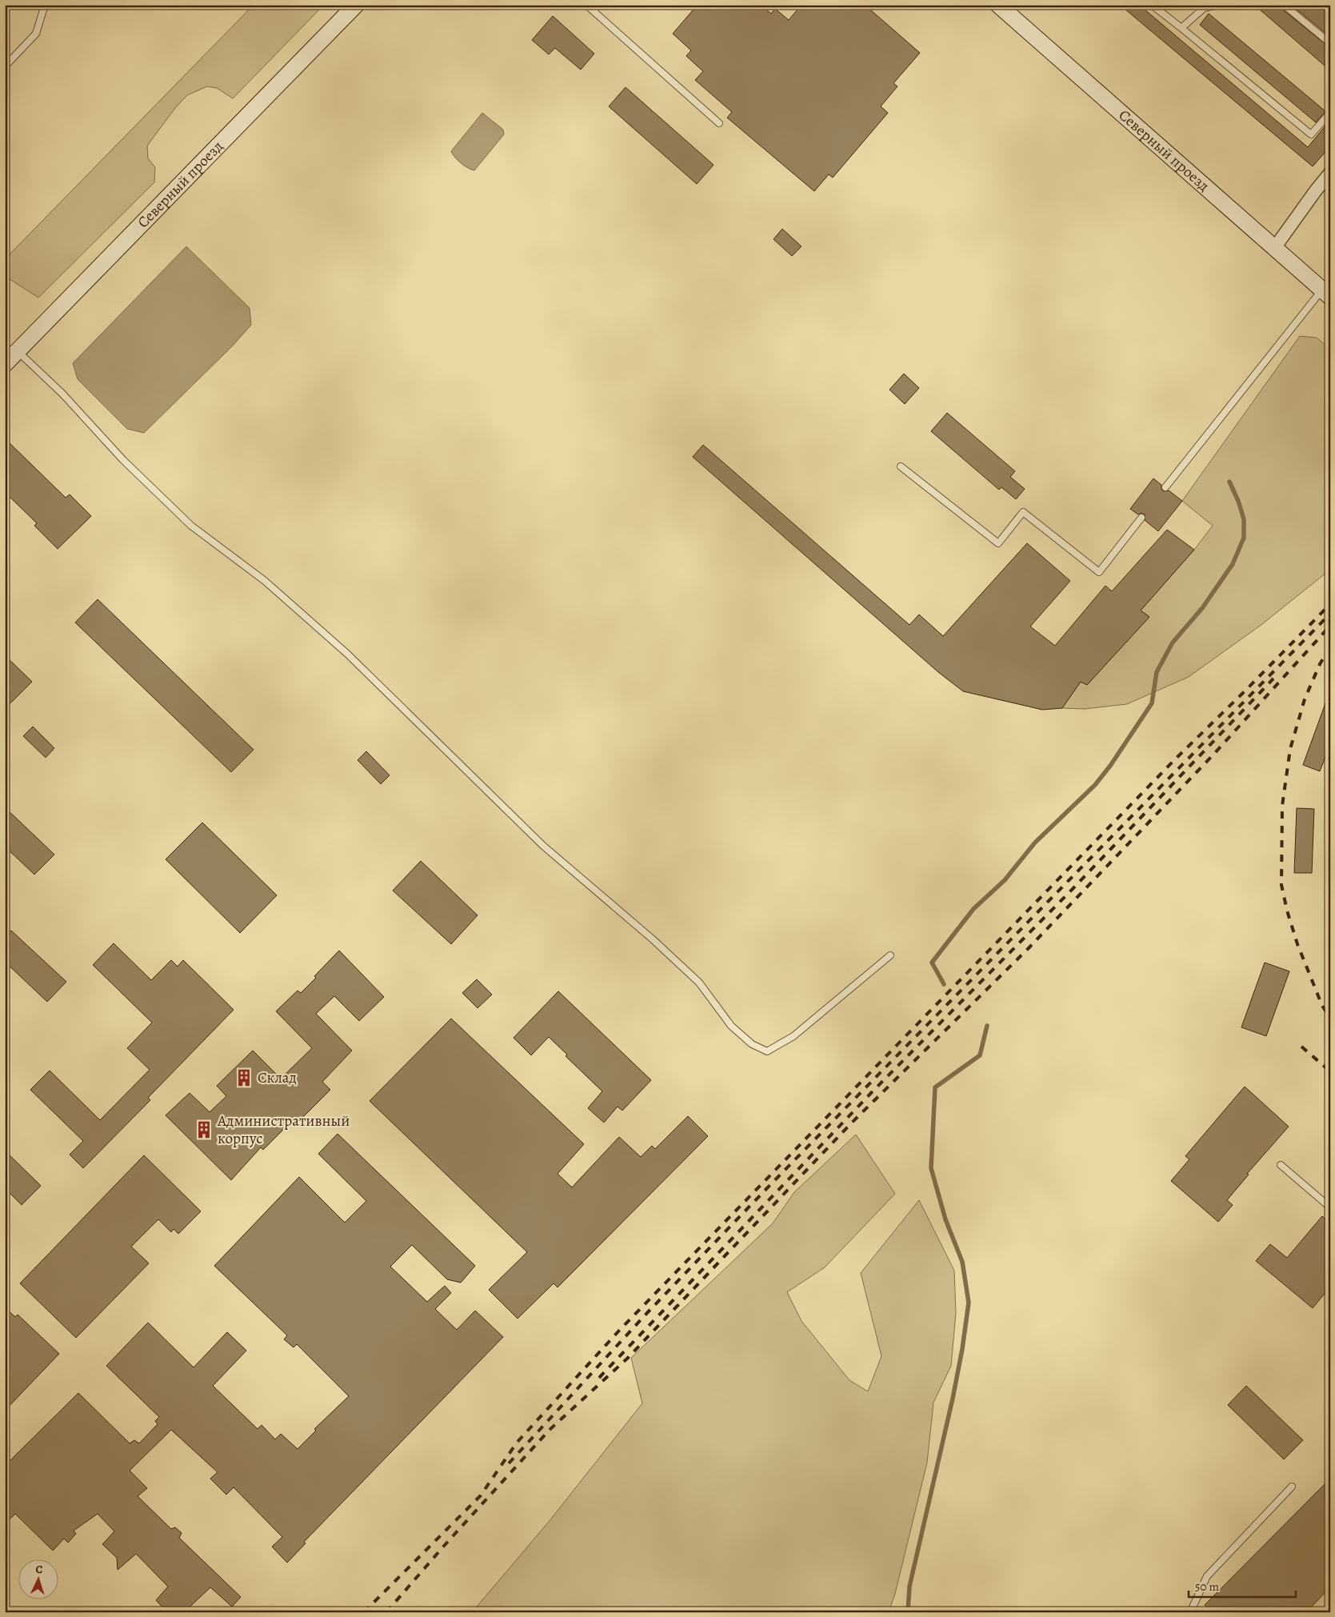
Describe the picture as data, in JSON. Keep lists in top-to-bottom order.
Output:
{
  "streets": {
    "street": ["Северный проезд"]
  },
  "places": {
    "building": ["Склад", "Административный корпус"]
  },
  "scale_bar": "50 m",
  "north": "top"
}
